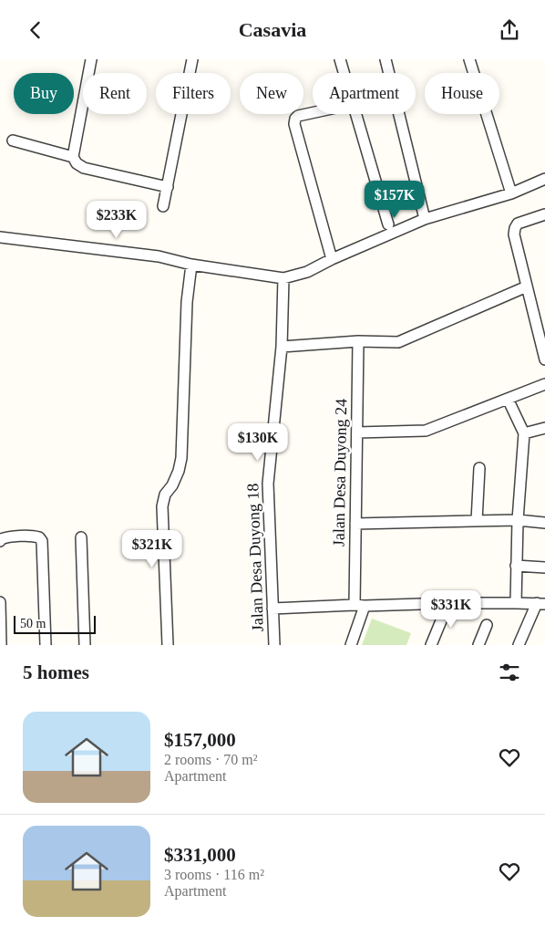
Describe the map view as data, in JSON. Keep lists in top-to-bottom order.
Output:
{
  "streets": {
    "street": ["Jalan Desa Duyong 24", "Jalan Desa Duyong 18"]
  },
  "scale_bar": "50 m",
  "page": {
    "header": "Casavia",
    "chip": [
      "Buy",
      "Rent",
      "Filters",
      "New",
      "Apartment",
      "House"
    ],
    "price": [
      "$157K",
      "$233K",
      "$130K",
      "$321K",
      "$331K"
    ],
    "scale": "50 m",
    "heading": "5 homes",
    "list": [
      {
        "name": "$157,000",
        "note": "2 rooms · 70 m² · Apartment"
      },
      {
        "name": "$331,000",
        "note": "3 rooms · 116 m² · Apartment"
      }
    ]
  }
}
